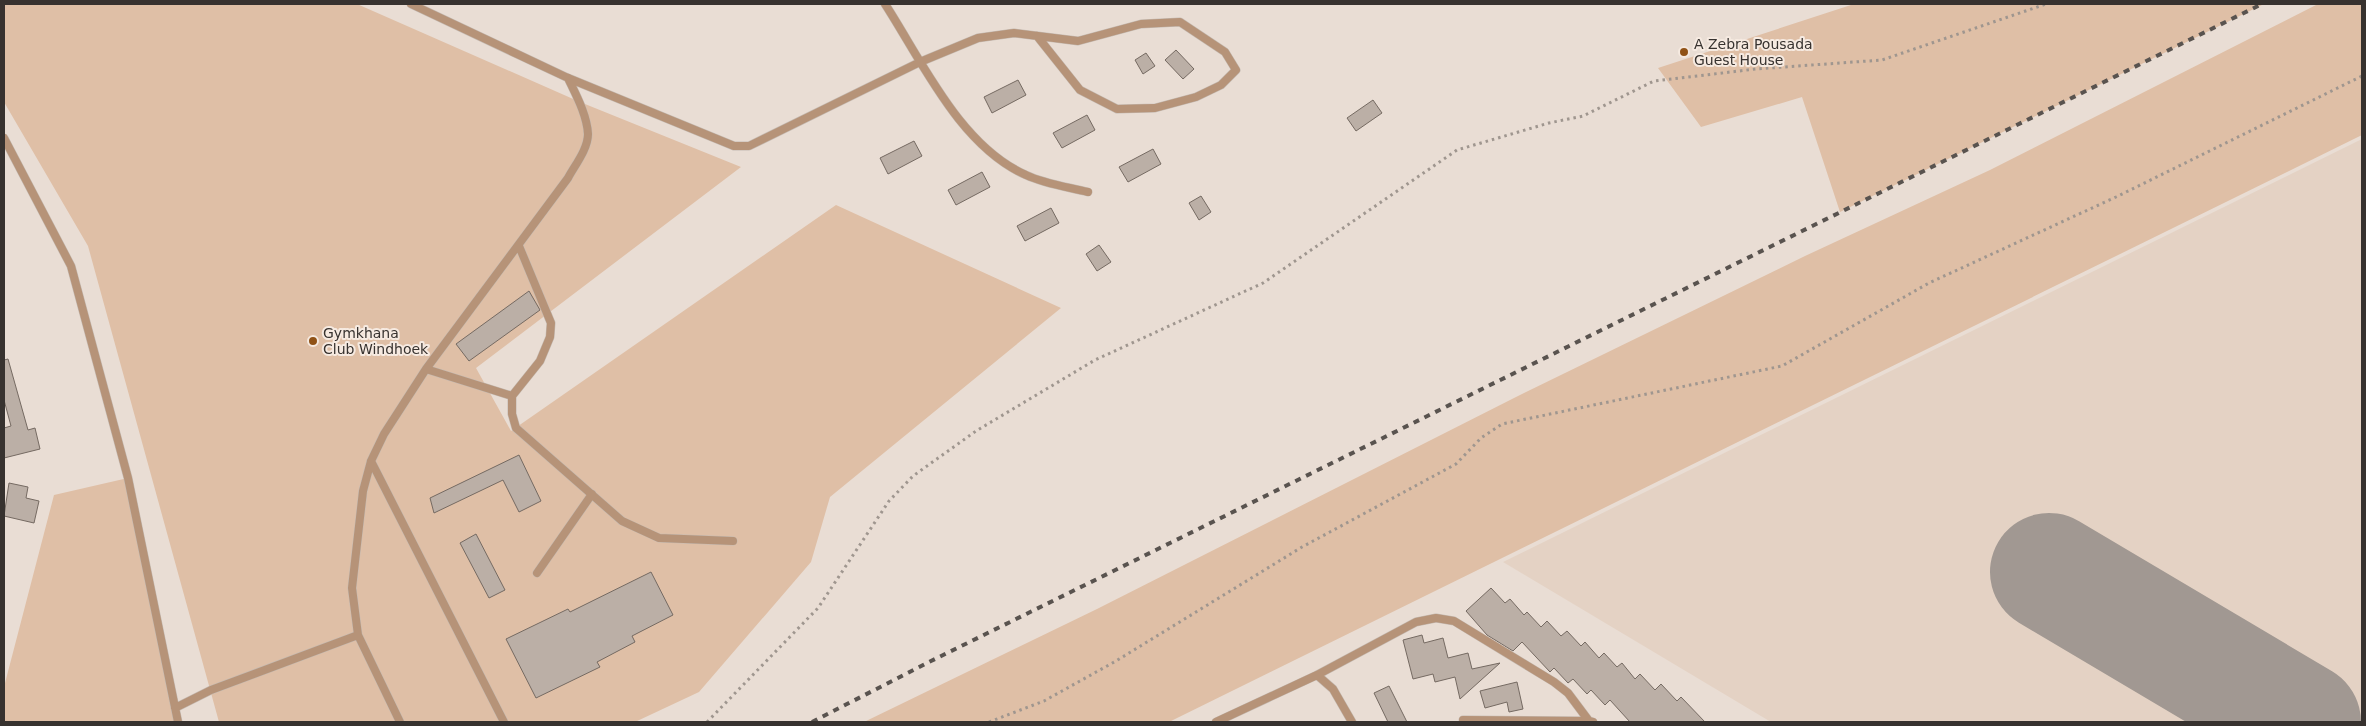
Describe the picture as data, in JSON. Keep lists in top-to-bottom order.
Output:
{
  "places": ["A Zebra Pousada Guest House", "Gymkhana Club Windhoek"]
}
